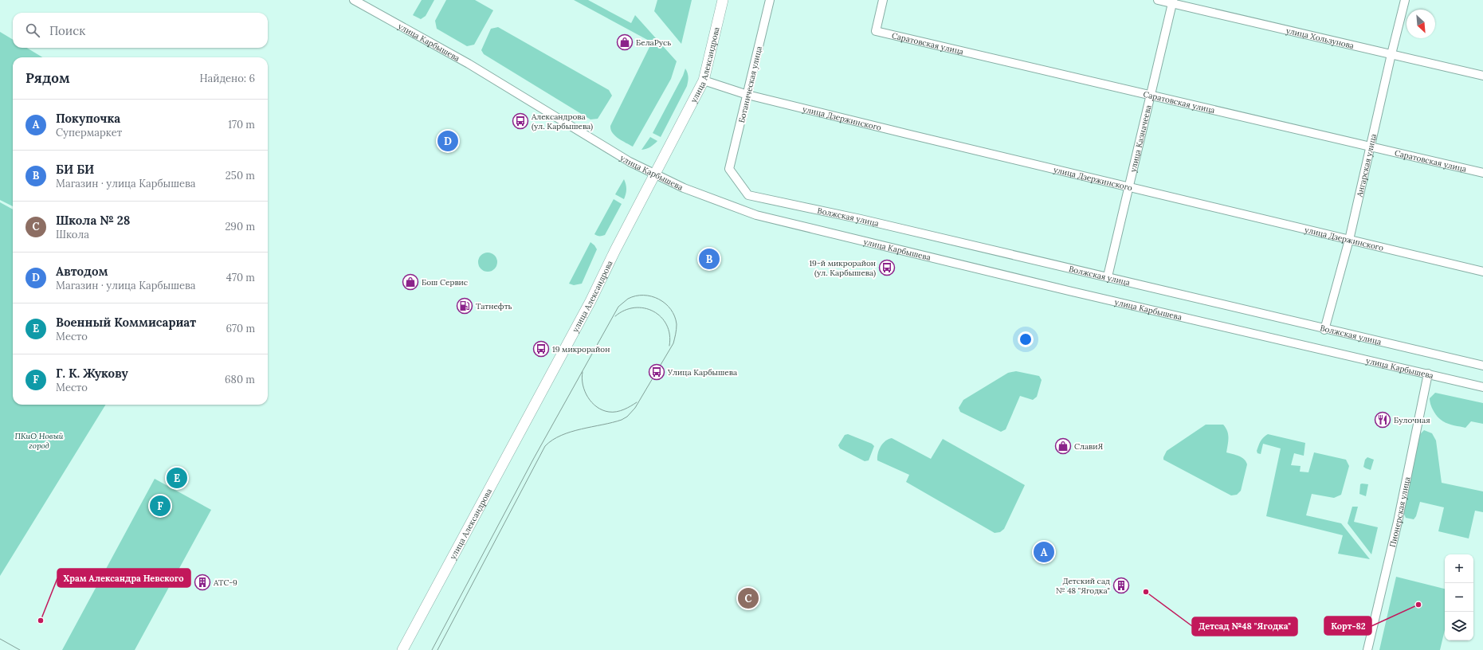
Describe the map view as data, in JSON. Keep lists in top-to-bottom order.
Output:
{
  "streets": {
    "main road": ["улица Александрова"],
    "street": [
      "улица Хользунова",
      "улица Карбышева",
      "Саратовская улица",
      "Ботаническая улица",
      "улица Дзержинского",
      "улица Казначеева",
      "Ангарская улица",
      "Волжская улица",
      "Пионерская улица"
    ]
  },
  "crossings": [
    ["улица Хользунова", "улица Казначеева"],
    ["улица Хользунова", "Ангарская улица"],
    ["улица Карбышева", "улица Александрова"],
    ["улица Карбышева", "Пионерская улица"],
    ["Саратовская улица", "улица Казначеева"],
    ["Саратовская улица", "Ангарская улица"],
    ["улица Александрова", "улица Дзержинского"],
    ["Ботаническая улица", "улица Дзержинского"],
    ["Ботаническая улица", "Волжская улица"],
    ["улица Дзержинского", "улица Казначеева"],
    ["улица Дзержинского", "Ангарская улица"],
    ["улица Казначеева", "Волжская улица"],
    ["Ангарская улица", "Волжская улица"]
  ],
  "parks": ["ПКиО Новый город"],
  "places": {
    "shop": ["БелаРусь", "Бош Сервис", "СлавиЯ"],
    "bus stop": [
      "Александрова (ул. Карбышева)",
      "19-й микрорайон (ул. Карбышева)",
      "19 микрорайон",
      "Улица Карбышева"
    ],
    "fuel station": ["Татнефть"],
    "restaurant": ["Булочная"],
    "building": ["АТС-9", "Детский сад № 48 \"Ягодка\""],
    "other": ["Детсад №48 \"Ягодка\"", "Корт-82", "Храм Александра Невского"]
  },
  "north": "bottom right",
  "page": {
    "search": "Поиск",
    "heading": ["Рядом", "Найдено: 6"],
    "list": [
      {
        "mark": "A",
        "name": "Покупочка",
        "note": "Супермаркет",
        "value": "170 m"
      },
      {
        "mark": "B",
        "name": "БИ БИ",
        "note": "Магазин · улица Карбышева",
        "value": "250 m"
      },
      {
        "mark": "C",
        "name": "Школа № 28",
        "note": "Школа",
        "value": "290 m"
      },
      {
        "mark": "D",
        "name": "Автодом",
        "note": "Магазин · улица Карбышева",
        "value": "470 m"
      },
      {
        "mark": "E",
        "name": "Военный Коммисариат",
        "note": "Место",
        "value": "670 m"
      },
      {
        "mark": "F",
        "name": "Г. К. Жукову",
        "note": "Место",
        "value": "680 m"
      }
    ],
    "pins": [
      "D",
      "B",
      "E",
      "F",
      "A",
      "C"
    ],
    "map_buttons": ["+", "−"]
  }
}
